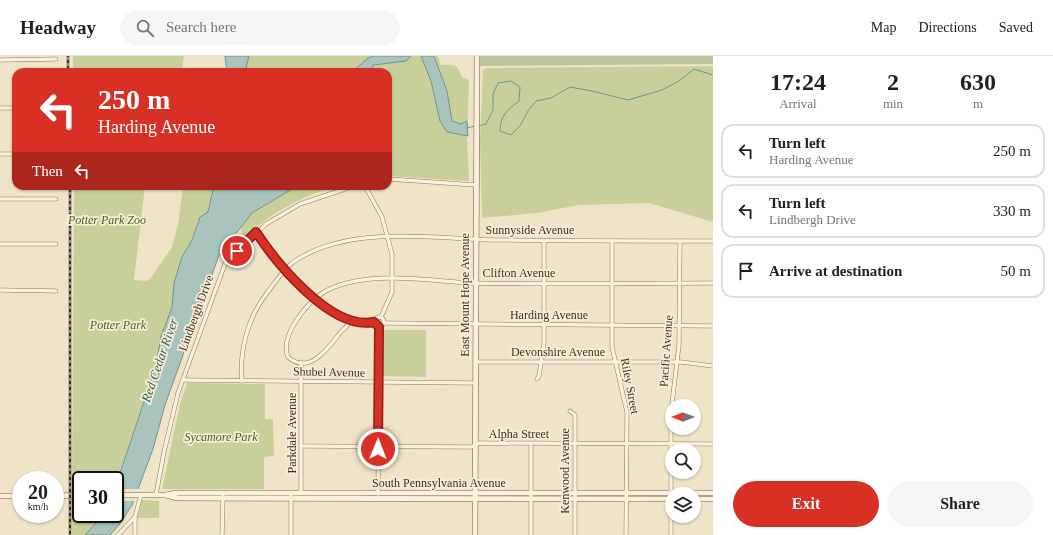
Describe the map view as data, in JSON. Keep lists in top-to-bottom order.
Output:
{
  "streets": {
    "main road": ["East Mount Hope Avenue", "South Pennsylvania Avenue"],
    "street": [
      "Sunnyside Avenue",
      "Clifton Avenue",
      "Lindbergh Drive",
      "Harding Avenue",
      "Pacific Avenue",
      "Devonshire Avenue",
      "Shubel Avenue",
      "Riley Street",
      "Parkdale Avenue",
      "Alpha Street",
      "Kenwood Avenue"
    ]
  },
  "crossings": [
    ["Sunnyside Avenue", "East Mount Hope Avenue"],
    ["Sunnyside Avenue", "Pacific Avenue"],
    ["Sunnyside Avenue", "Shubel Avenue"],
    ["Sunnyside Avenue", "Riley Street"],
    ["Clifton Avenue", "East Mount Hope Avenue"],
    ["Clifton Avenue", "Pacific Avenue"],
    ["Clifton Avenue", "Riley Street"],
    ["Clifton Avenue", "Parkdale Avenue"],
    ["East Mount Hope Avenue", "Harding Avenue"],
    ["East Mount Hope Avenue", "Devonshire Avenue"],
    ["East Mount Hope Avenue", "Shubel Avenue"],
    ["East Mount Hope Avenue", "Alpha Street"],
    ["East Mount Hope Avenue", "South Pennsylvania Avenue"],
    ["Lindbergh Drive", "Shubel Avenue"],
    ["Lindbergh Drive", "South Pennsylvania Avenue"],
    ["Harding Avenue", "Pacific Avenue"],
    ["Harding Avenue", "Riley Street"],
    ["Pacific Avenue", "Devonshire Avenue"],
    ["Devonshire Avenue", "Riley Street"],
    ["Shubel Avenue", "Parkdale Avenue"],
    ["Riley Street", "Alpha Street"],
    ["Riley Street", "South Pennsylvania Avenue"],
    ["Parkdale Avenue", "Alpha Street"],
    ["Parkdale Avenue", "South Pennsylvania Avenue"],
    ["Alpha Street", "Kenwood Avenue"],
    ["Kenwood Avenue", "South Pennsylvania Avenue"]
  ],
  "water": ["Red Cedar River"],
  "parks": ["Potter Park Zoo", "Potter Park", "Sycamore Park"],
  "north": "left",
  "page": {
    "header": "Headway",
    "search": "Search here",
    "nav": ["Map", "Directions", "Saved"],
    "eta": [
      "17:24",
      "Arrival",
      "2",
      "min",
      "630",
      "m"
    ],
    "turn": ["250 m", "Harding Avenue"],
    "list": [
      {
        "name": "Turn left",
        "note": "Harding Avenue",
        "value": "250 m"
      },
      {
        "name": "Turn left",
        "note": "Lindbergh Drive",
        "value": "330 m"
      },
      {
        "name": "Arrive at destination",
        "value": "50 m"
      }
    ],
    "then": "Then",
    "speed": "20 km/h",
    "limit": "30",
    "buttons": ["Exit", "Share"]
  }
}
